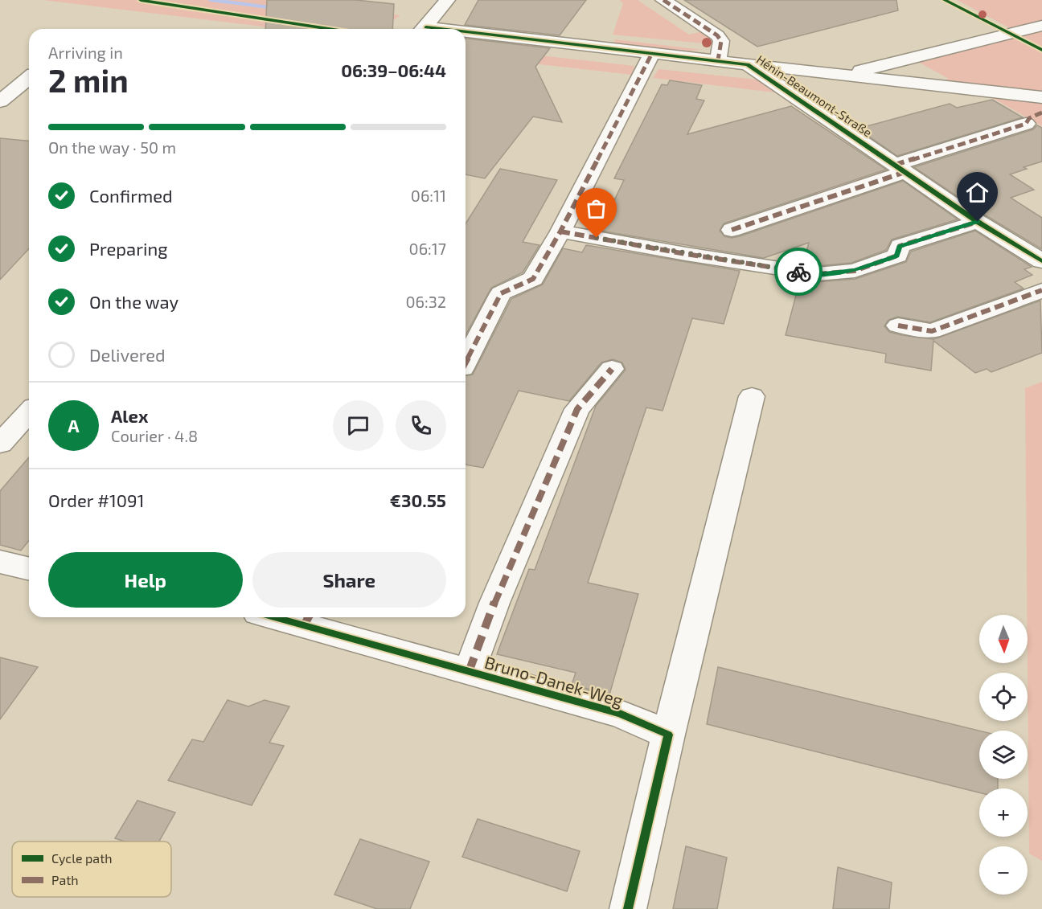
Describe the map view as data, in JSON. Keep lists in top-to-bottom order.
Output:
{
  "streets": {
    "street": ["Hénin-Beaumont-Straße", "Bruno-Danek-Weg"]
  },
  "legend": ["Cycle path", "Path"],
  "north": "bottom",
  "page": {
    "heading": ["2 min", "Arriving in", "06:39–06:44"],
    "panel": [
      "Alex",
      "Courier · 4.8",
      "Order #1091",
      "€30.55"
    ],
    "bar": "On the way · 50 m",
    "list": [
      ["Confirmed", "06:11"],
      ["Preparing", "06:17"],
      ["On the way", "06:32"],
      "Delivered"
    ],
    "round": "A",
    "buttons": ["Help", "Share"],
    "map_buttons": ["+", "−"]
  }
}
